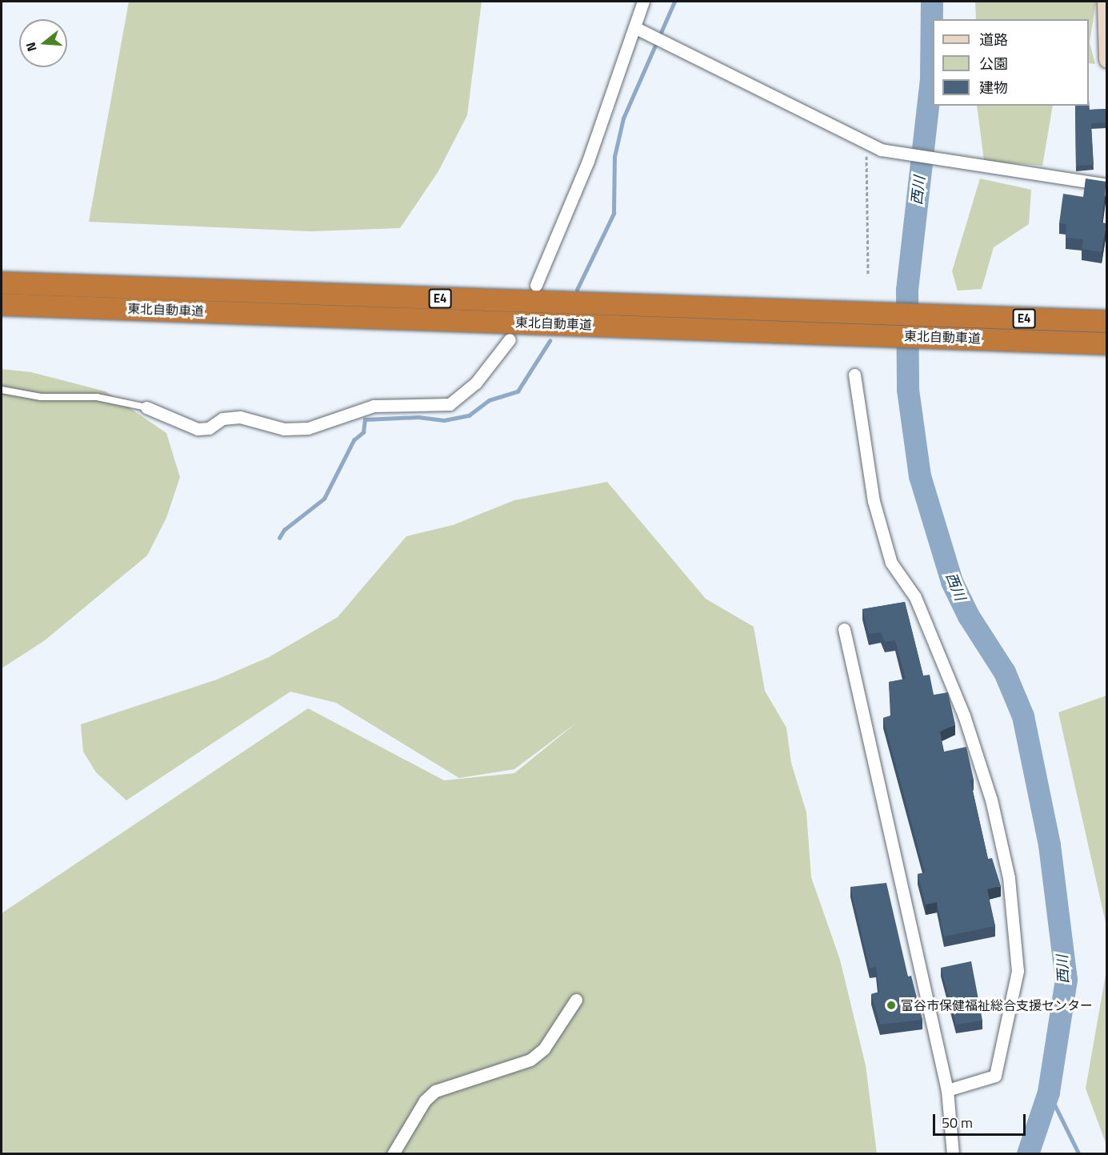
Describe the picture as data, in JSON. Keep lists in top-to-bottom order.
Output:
{
  "streets": {
    "highway": ["E4", "東北自動車道"]
  },
  "water": ["西川"],
  "places": ["富谷市保健福祉総合支援センター"],
  "legend": ["道路", "公園", "建物"],
  "scale_bar": "50 m",
  "north": "left"
}
